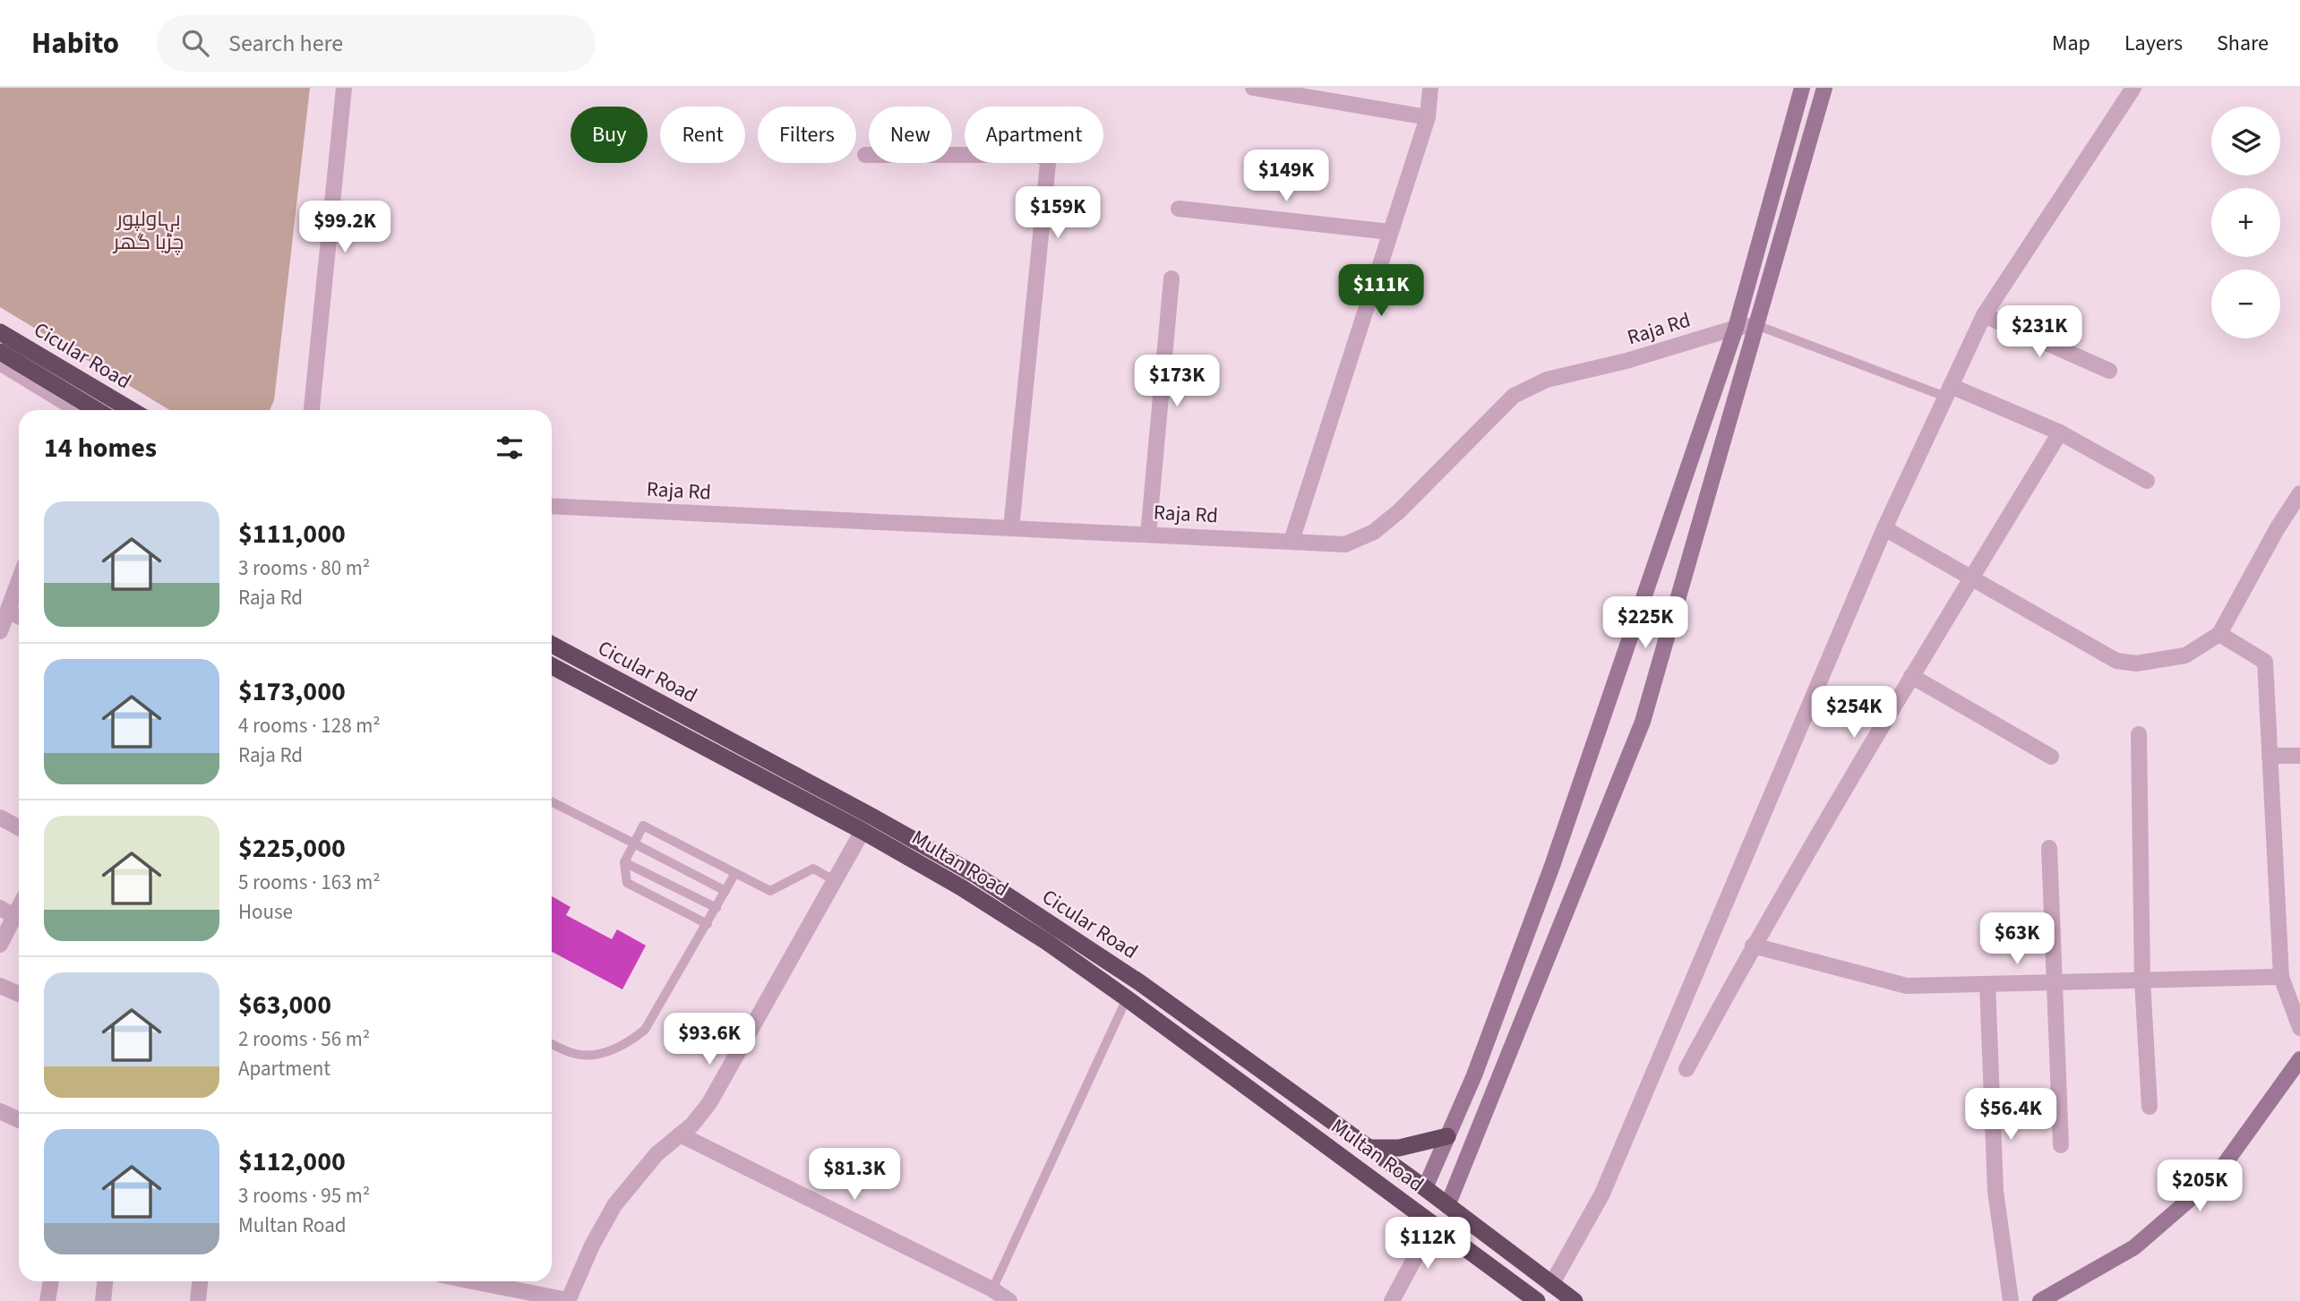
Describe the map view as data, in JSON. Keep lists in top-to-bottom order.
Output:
{
  "streets": {
    "highway": ["Cicular Road", "Multan Road"],
    "street": ["Raja Rd"]
  },
  "parks": ["بہاولپور چڑیا گھر"],
  "page": {
    "header": "Habito",
    "search": "Search here",
    "nav": ["Map", "Layers", "Share"],
    "map_buttons": ["+", "−"],
    "chip": [
      "Buy",
      "Rent",
      "Filters",
      "New",
      "Apartment"
    ],
    "price": [
      "$149K",
      "$159K",
      "$99.2K",
      "$111K",
      "$231K",
      "$173K",
      "$225K",
      "$254K",
      "$63K",
      "$93.6K",
      "$56.4K",
      "$81.3K",
      "$205K",
      "$112K"
    ],
    "heading": "14 homes",
    "list": [
      {
        "name": "$111,000",
        "note": "3 rooms · 80 m² · Raja Rd"
      },
      {
        "name": "$173,000",
        "note": "4 rooms · 128 m² · Raja Rd"
      },
      {
        "name": "$225,000",
        "note": "5 rooms · 163 m² · House"
      },
      {
        "name": "$63,000",
        "note": "2 rooms · 56 m² · Apartment"
      },
      {
        "name": "$112,000",
        "note": "3 rooms · 95 m² · Multan Road"
      }
    ]
  }
}
